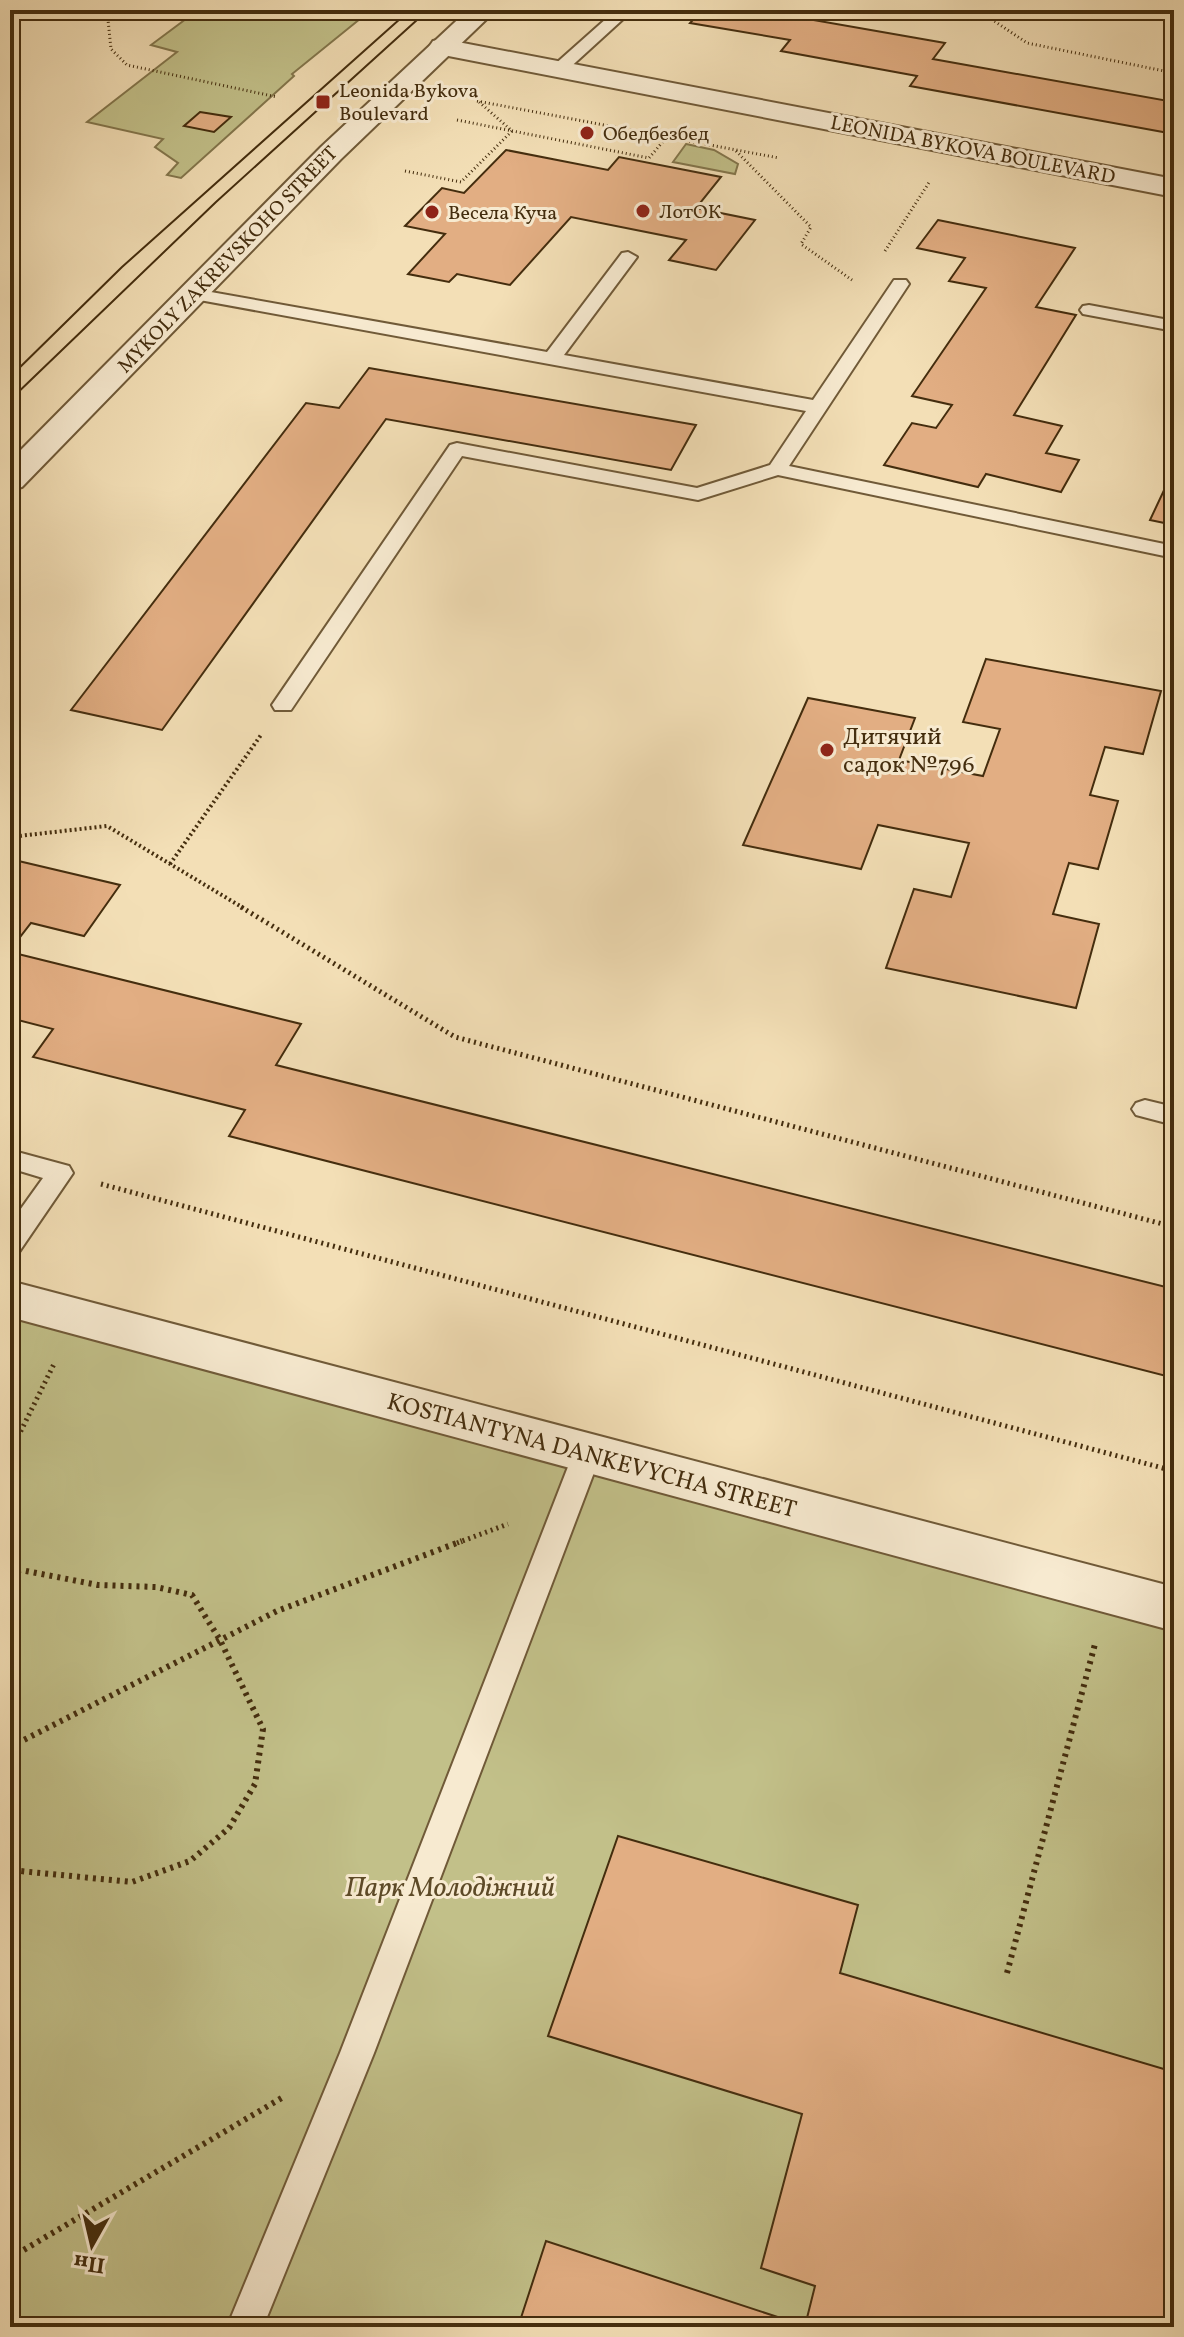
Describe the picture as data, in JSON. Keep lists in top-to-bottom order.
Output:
{
  "streets": {
    "street": ["LEONIDA BYKOVA BOULEVARD", "MYKOLY ZAKREVSKOHO STREET", "KOSTIANTYNA DANKEVYCHA STREET"]
  },
  "crossings": [
    ["LEONIDA BYKOVA BOULEVARD", "MYKOLY ZAKREVSKOHO STREET"]
  ],
  "parks": ["Парк Молодіжний"],
  "places": {
    "transit": ["Leonida Bykova Boulevard"],
    "other": [
      "Обедбезбед",
      "ЛотОК",
      "Весела Куча",
      "Дитячий садок №796"
    ]
  },
  "north": "bottom"
}
